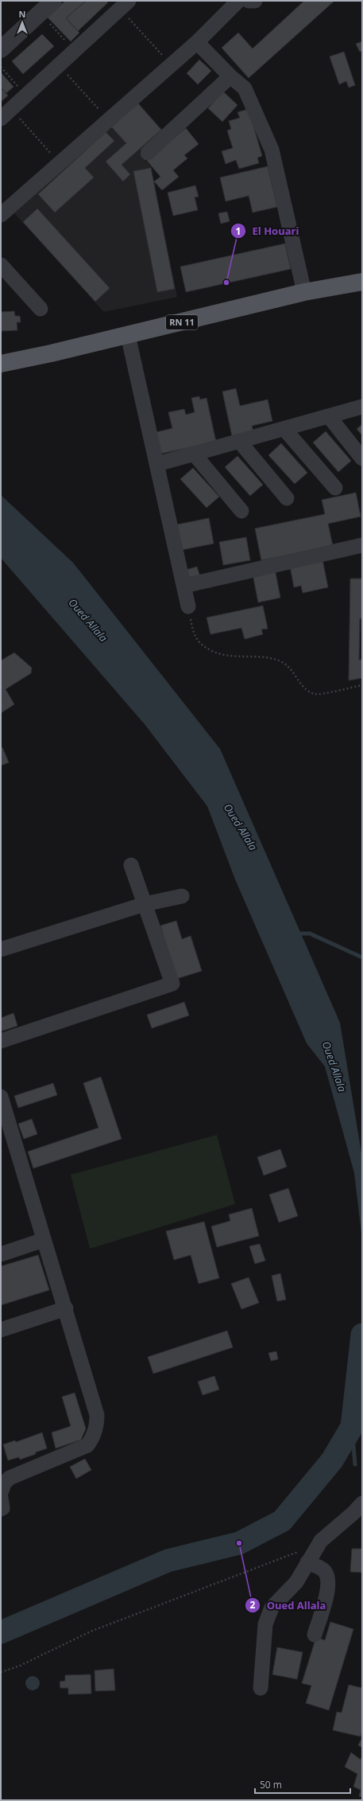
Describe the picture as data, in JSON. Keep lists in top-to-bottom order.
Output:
{
  "streets": {
    "main road": ["RN 11"]
  },
  "water": ["Oued Allala"],
  "places": ["El Houari", "Oued Allala"],
  "scale_bar": "50 m",
  "north": "top"
}
